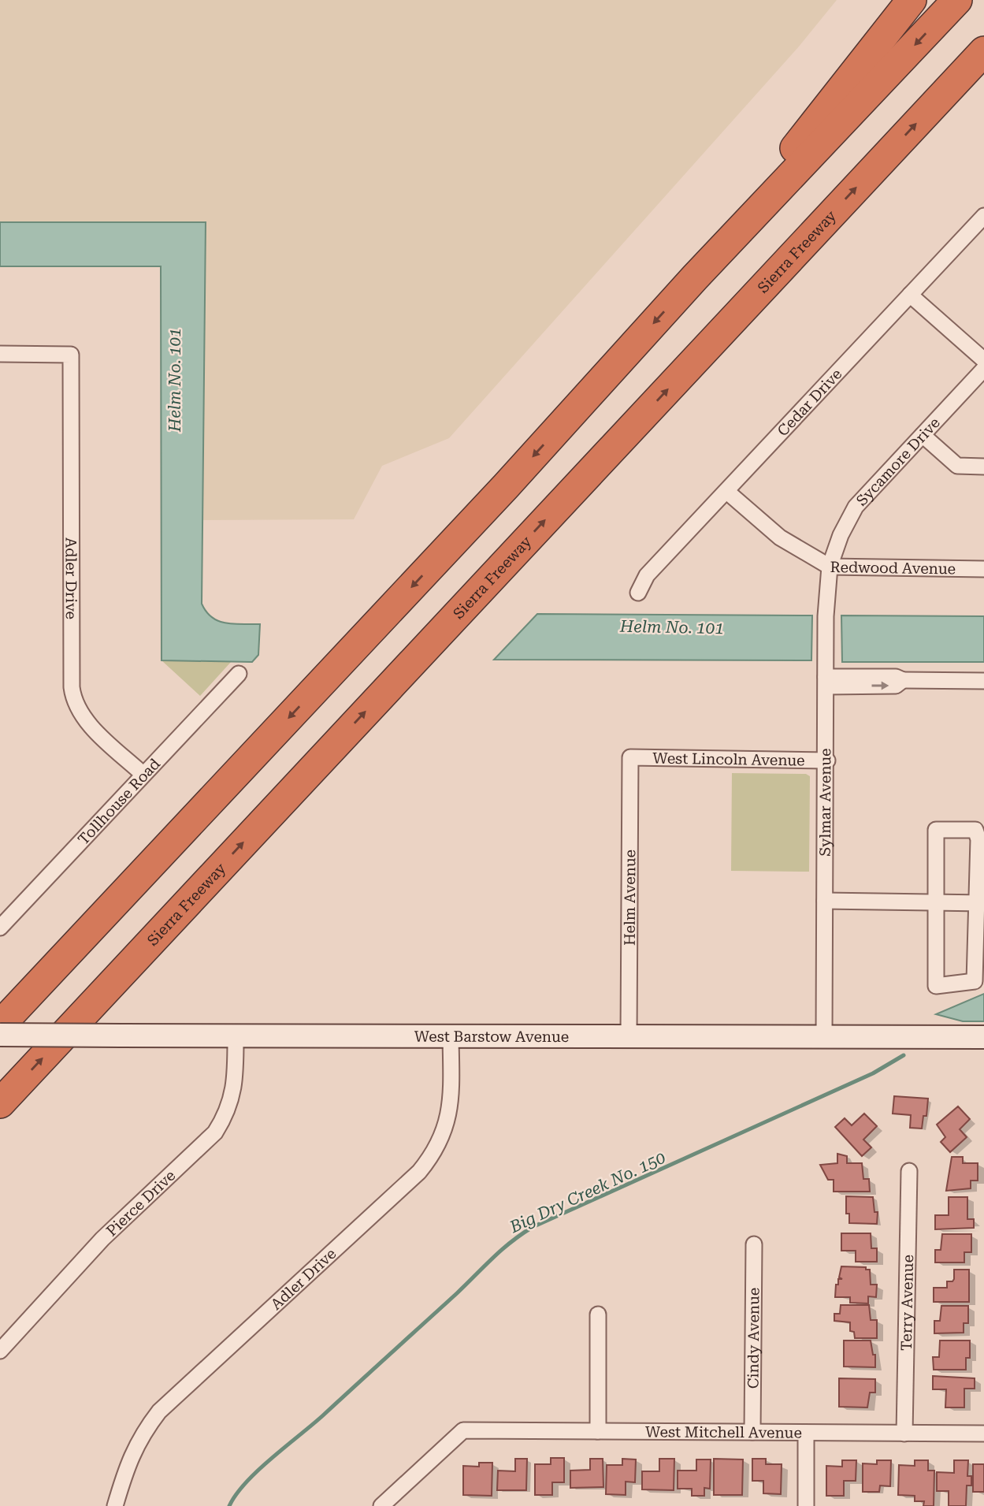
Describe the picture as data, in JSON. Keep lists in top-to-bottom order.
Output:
{
  "streets": {
    "highway": ["Sierra Freeway"],
    "main road": ["West Barstow Avenue"],
    "street": [
      "Cedar Drive",
      "Sycamore Drive",
      "Redwood Avenue",
      "Adler Drive",
      "West Lincoln Avenue",
      "Tollhouse Road",
      "Sylmar Avenue",
      "Helm Avenue",
      "Pierce Drive",
      "Terry Avenue",
      "Cindy Avenue",
      "West Mitchell Avenue"
    ]
  },
  "crossings": [
    ["Cedar Drive", "Redwood Avenue"],
    ["Sycamore Drive", "Redwood Avenue"],
    ["Sycamore Drive", "Sylmar Avenue"],
    ["Redwood Avenue", "Sylmar Avenue"],
    ["Adler Drive", "Tollhouse Road"],
    ["Adler Drive", "West Barstow Avenue"],
    ["West Lincoln Avenue", "Sylmar Avenue"],
    ["West Lincoln Avenue", "Helm Avenue"],
    ["Sylmar Avenue", "West Barstow Avenue"],
    ["Helm Avenue", "West Barstow Avenue"],
    ["West Barstow Avenue", "Pierce Drive"],
    ["Terry Avenue", "West Mitchell Avenue"],
    ["Cindy Avenue", "West Mitchell Avenue"]
  ],
  "water": ["Helm No. 101", "Big Dry Creek No. 150"]
}
